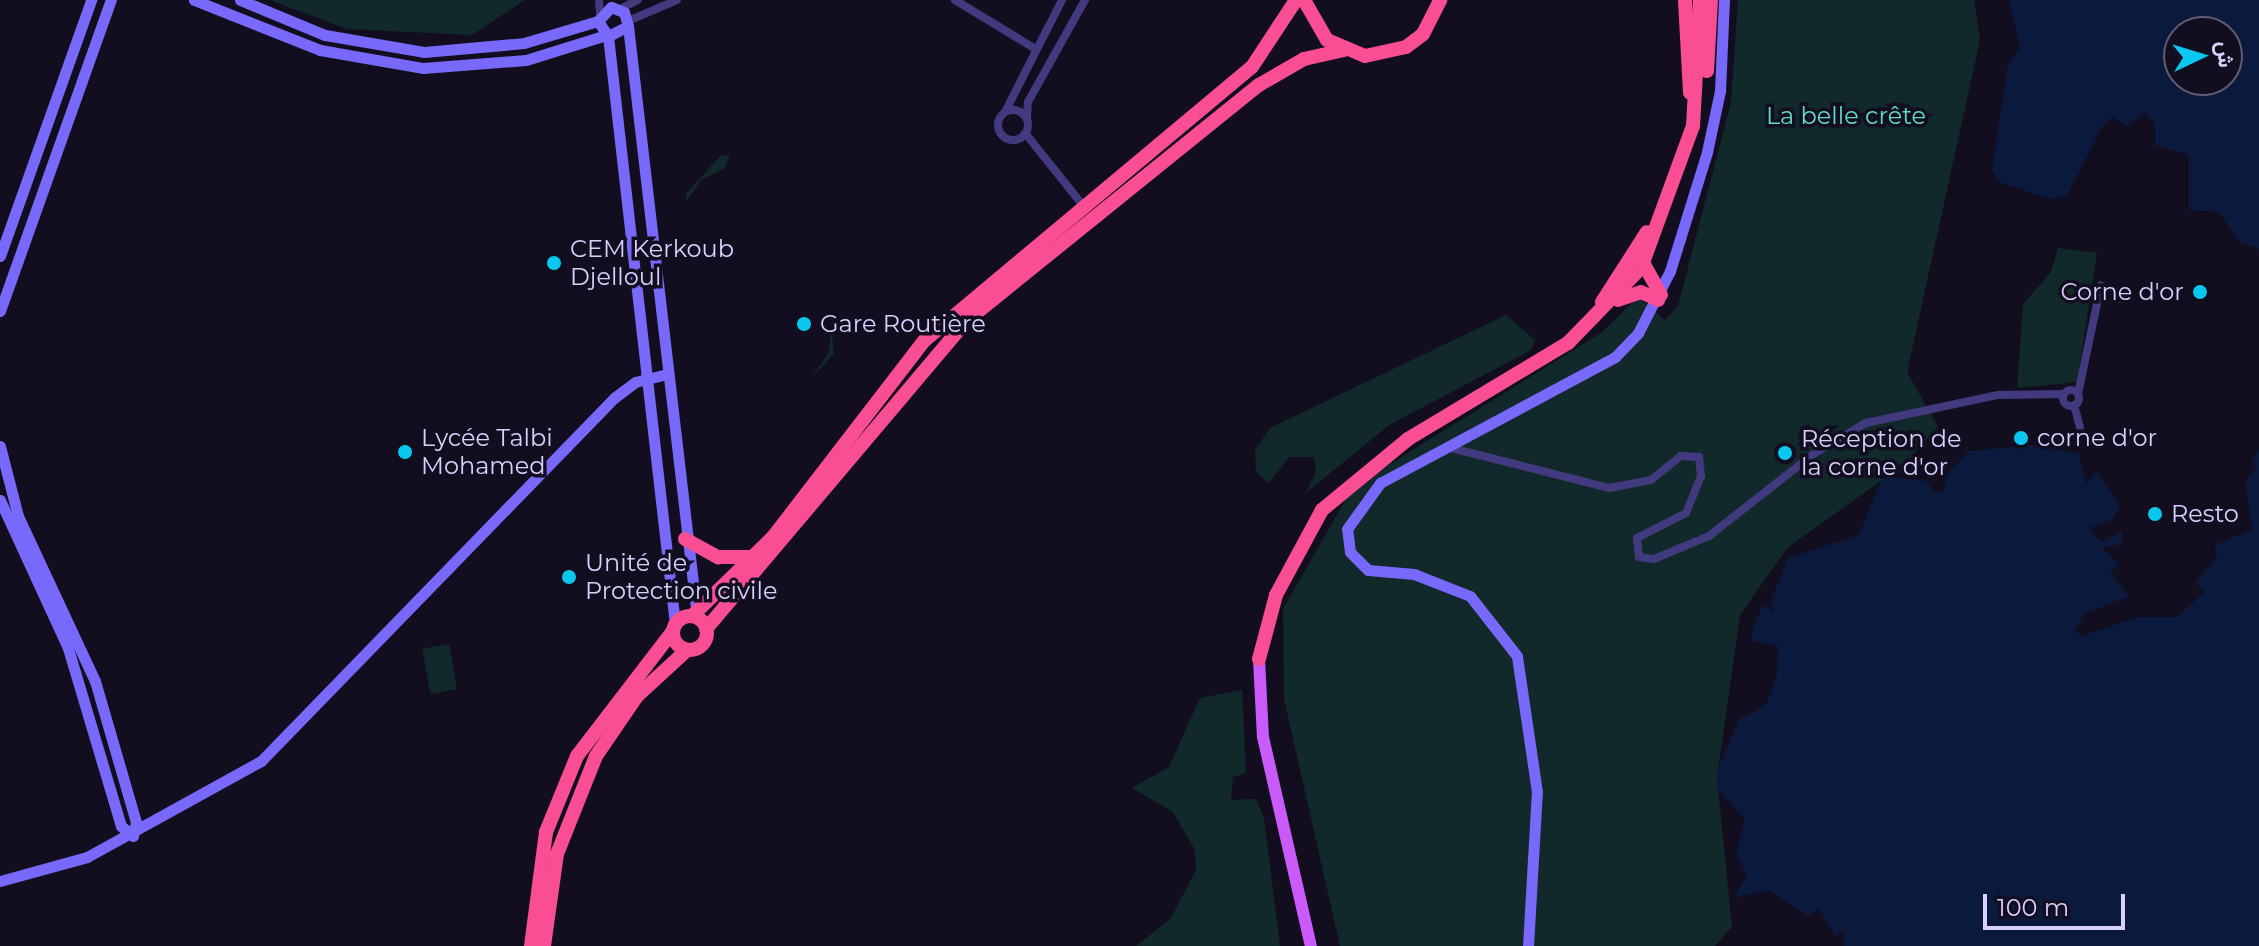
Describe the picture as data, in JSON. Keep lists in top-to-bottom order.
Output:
{
  "parks": ["La belle crête"],
  "places": [
    "CEM Kerkoub Djelloul",
    "Corne d'or",
    "Gare Routière",
    "corne d'or",
    "Lycée Talbi Mohamed",
    "Réception de la corne d'or",
    "Resto",
    "Unité de Protection civile"
  ],
  "scale_bar": "100 m",
  "north": "right"
}
